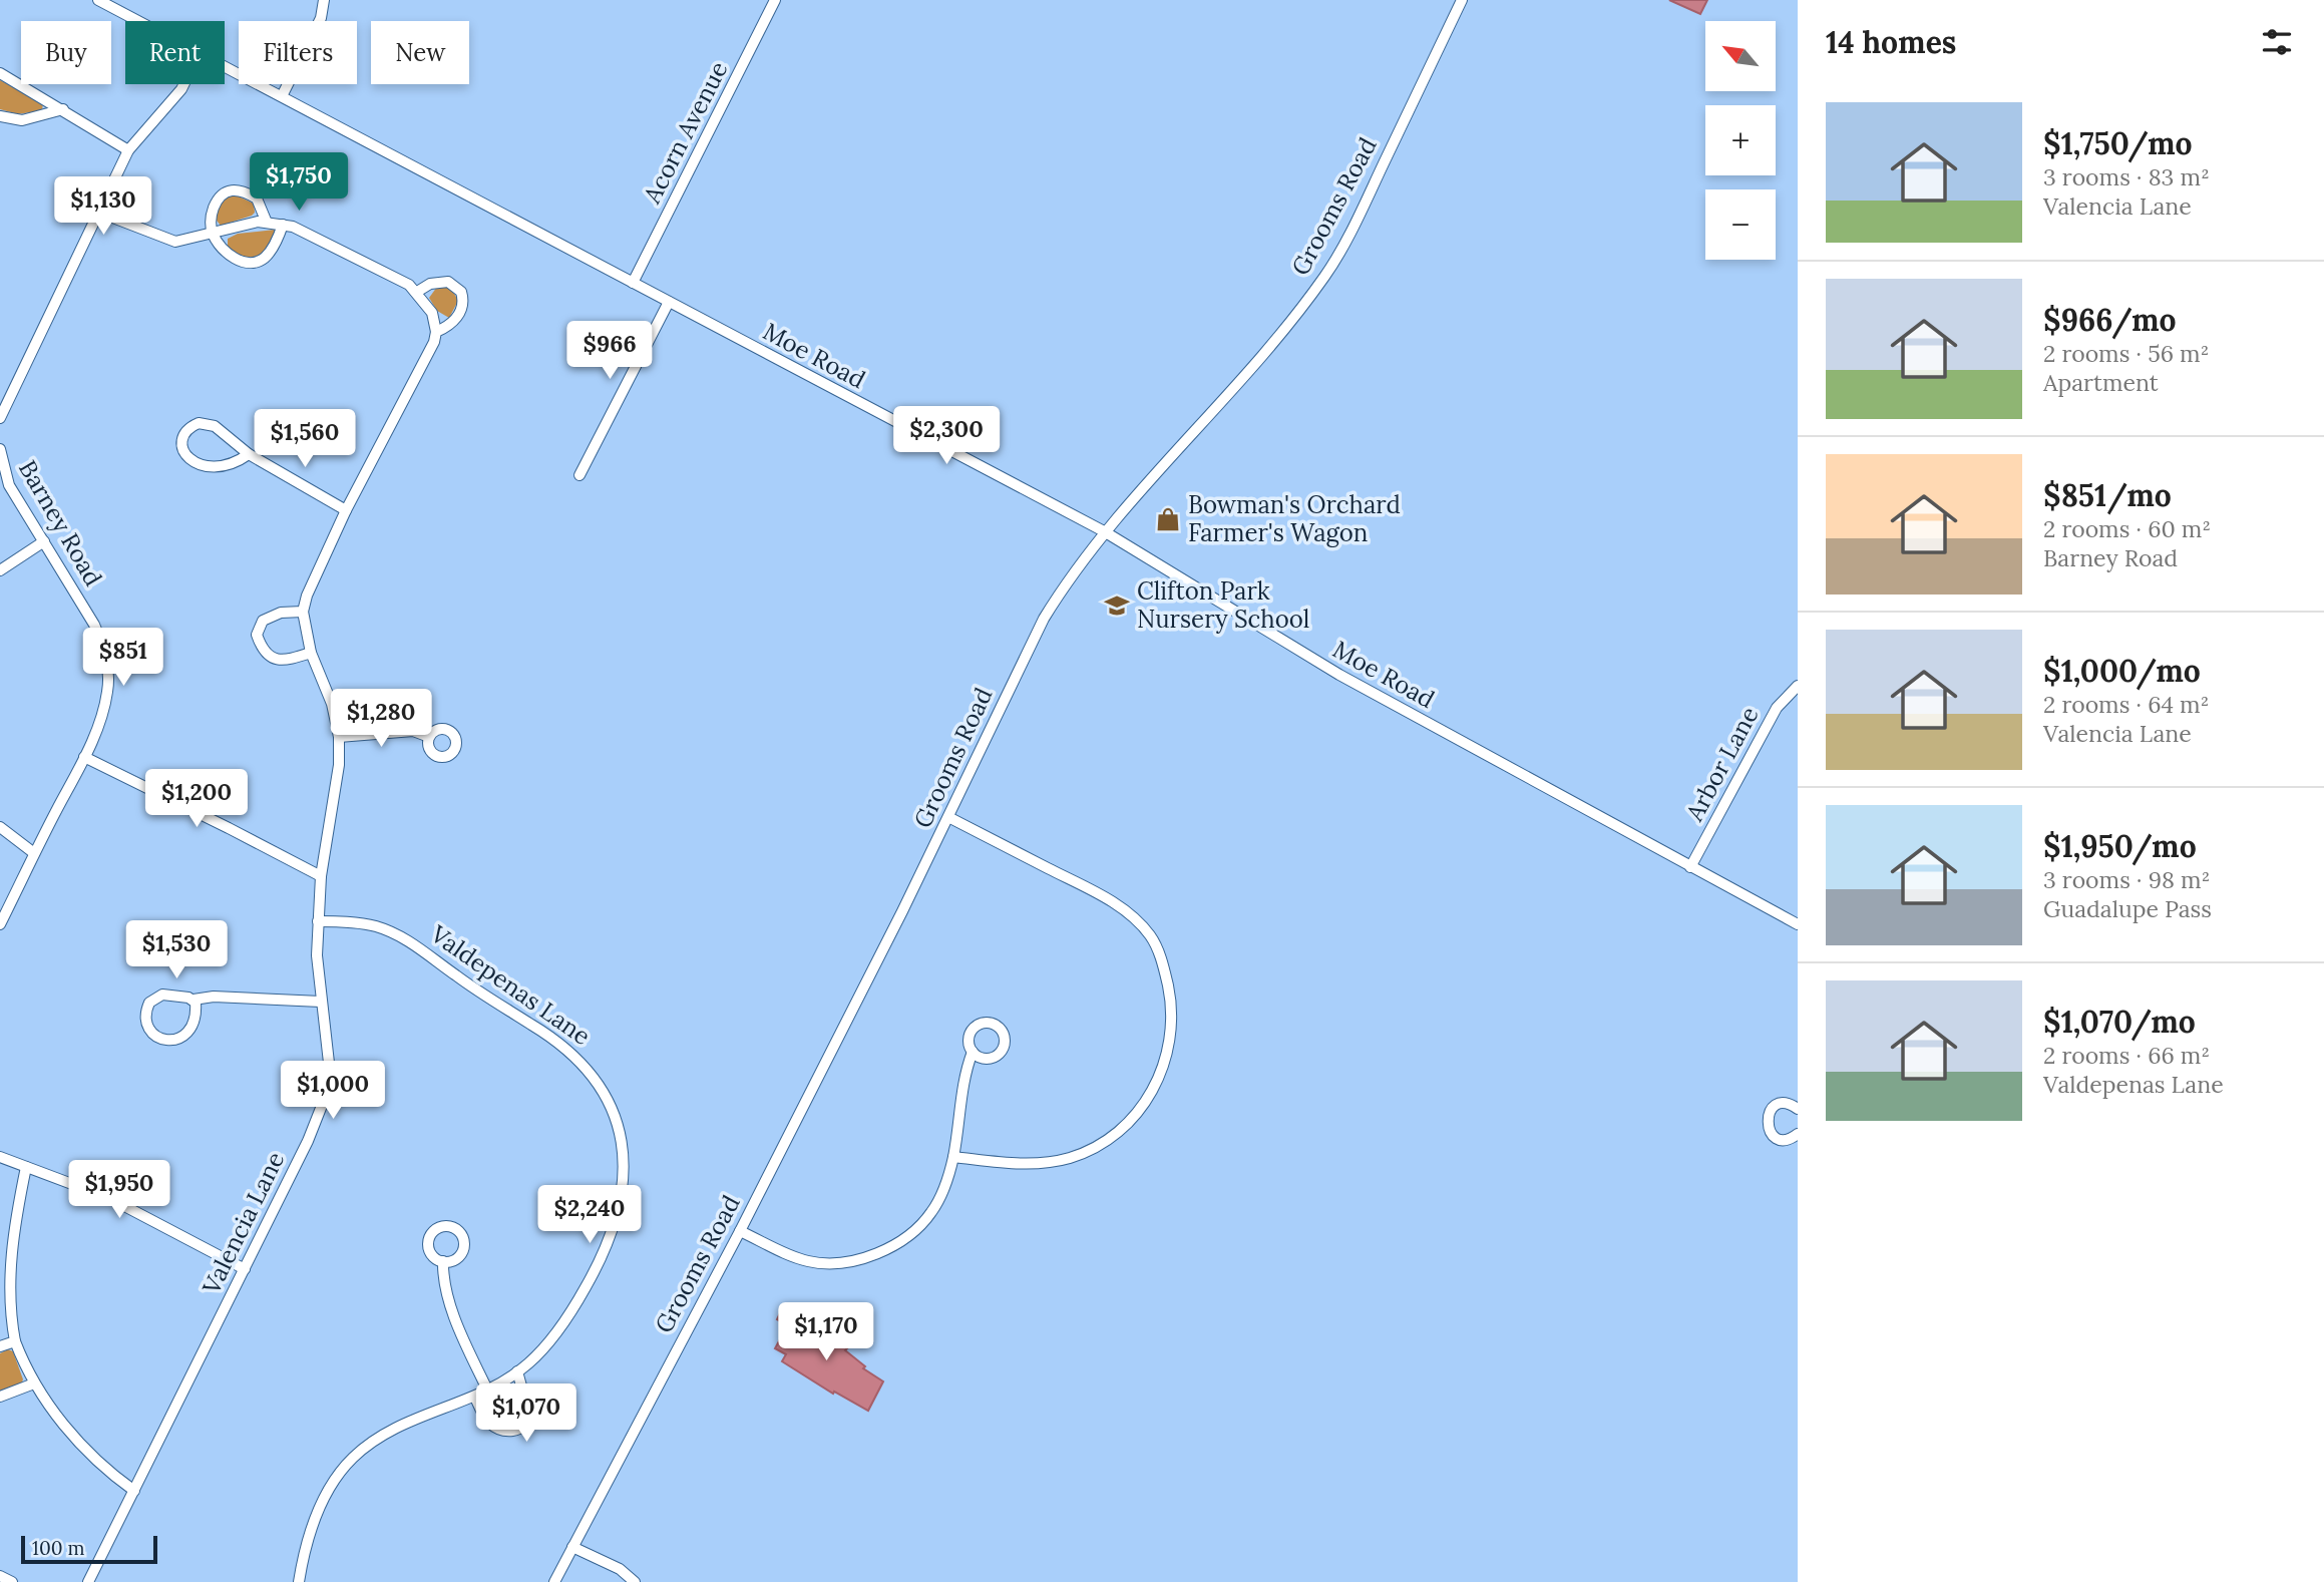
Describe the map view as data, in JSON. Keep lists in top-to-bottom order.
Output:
{
  "streets": {
    "street": [
      "Acorn Avenue",
      "Grooms Road",
      "Moe Road",
      "Barney Road",
      "Arbor Lane",
      "Valdepenas Lane",
      "Valencia Lane"
    ]
  },
  "crossings": [
    ["Acorn Avenue", "Moe Road"],
    ["Grooms Road", "Moe Road"],
    ["Moe Road", "Arbor Lane"],
    ["Valdepenas Lane", "Valencia Lane"]
  ],
  "places": {
    "shop": ["Bowman's Orchard Farmer's Wagon"],
    "school or university": ["Clifton Park Nursery School"]
  },
  "scale_bar": "100 m",
  "north": "top left",
  "page": {
    "heading": "14 homes",
    "map_buttons": ["+", "−"],
    "chip": [
      "Buy",
      "Rent",
      "Filters",
      "New"
    ],
    "list": [
      {
        "name": "$1,750/mo",
        "note": "3 rooms · 83 m² · Valencia Lane"
      },
      {
        "name": "$966/mo",
        "note": "2 rooms · 56 m² · Apartment"
      },
      {
        "name": "$851/mo",
        "note": "2 rooms · 60 m² · Barney Road"
      },
      {
        "name": "$1,000/mo",
        "note": "2 rooms · 64 m² · Valencia Lane"
      },
      {
        "name": "$1,950/mo",
        "note": "3 rooms · 98 m² · Guadalupe Pass"
      },
      {
        "name": "$1,070/mo",
        "note": "2 rooms · 66 m² · Valdepenas Lane"
      }
    ],
    "price": [
      "$1,750",
      "$1,130",
      "$966",
      "$2,300",
      "$1,560",
      "$851",
      "$1,280",
      "$1,200",
      "$1,530",
      "$1,000",
      "$1,950",
      "$2,240",
      "$1,170",
      "$1,070"
    ],
    "scale": "100 m"
  }
}
